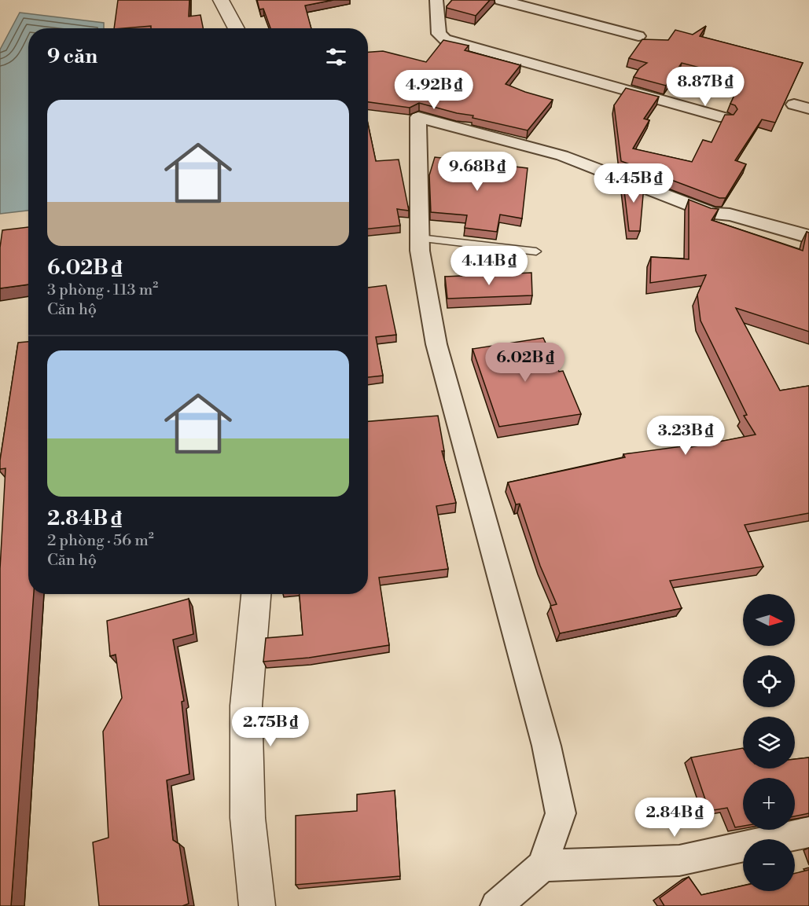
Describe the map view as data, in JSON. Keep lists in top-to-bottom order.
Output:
{
  "north": "right",
  "page": {
    "heading": "9 căn",
    "price": [
      "8.87B ₫",
      "4.92B ₫",
      "9.68B ₫",
      "4.45B ₫",
      "4.14B ₫",
      "6.02B ₫",
      "3.23B ₫",
      "2.75B ₫",
      "2.84B ₫"
    ],
    "list": [
      {
        "name": "6.02B ₫",
        "note": "3 phòng · 113 m² · Căn hộ"
      },
      {
        "name": "2.84B ₫",
        "note": "2 phòng · 56 m² · Căn hộ"
      }
    ],
    "map_buttons": ["+", "−"]
  }
}
